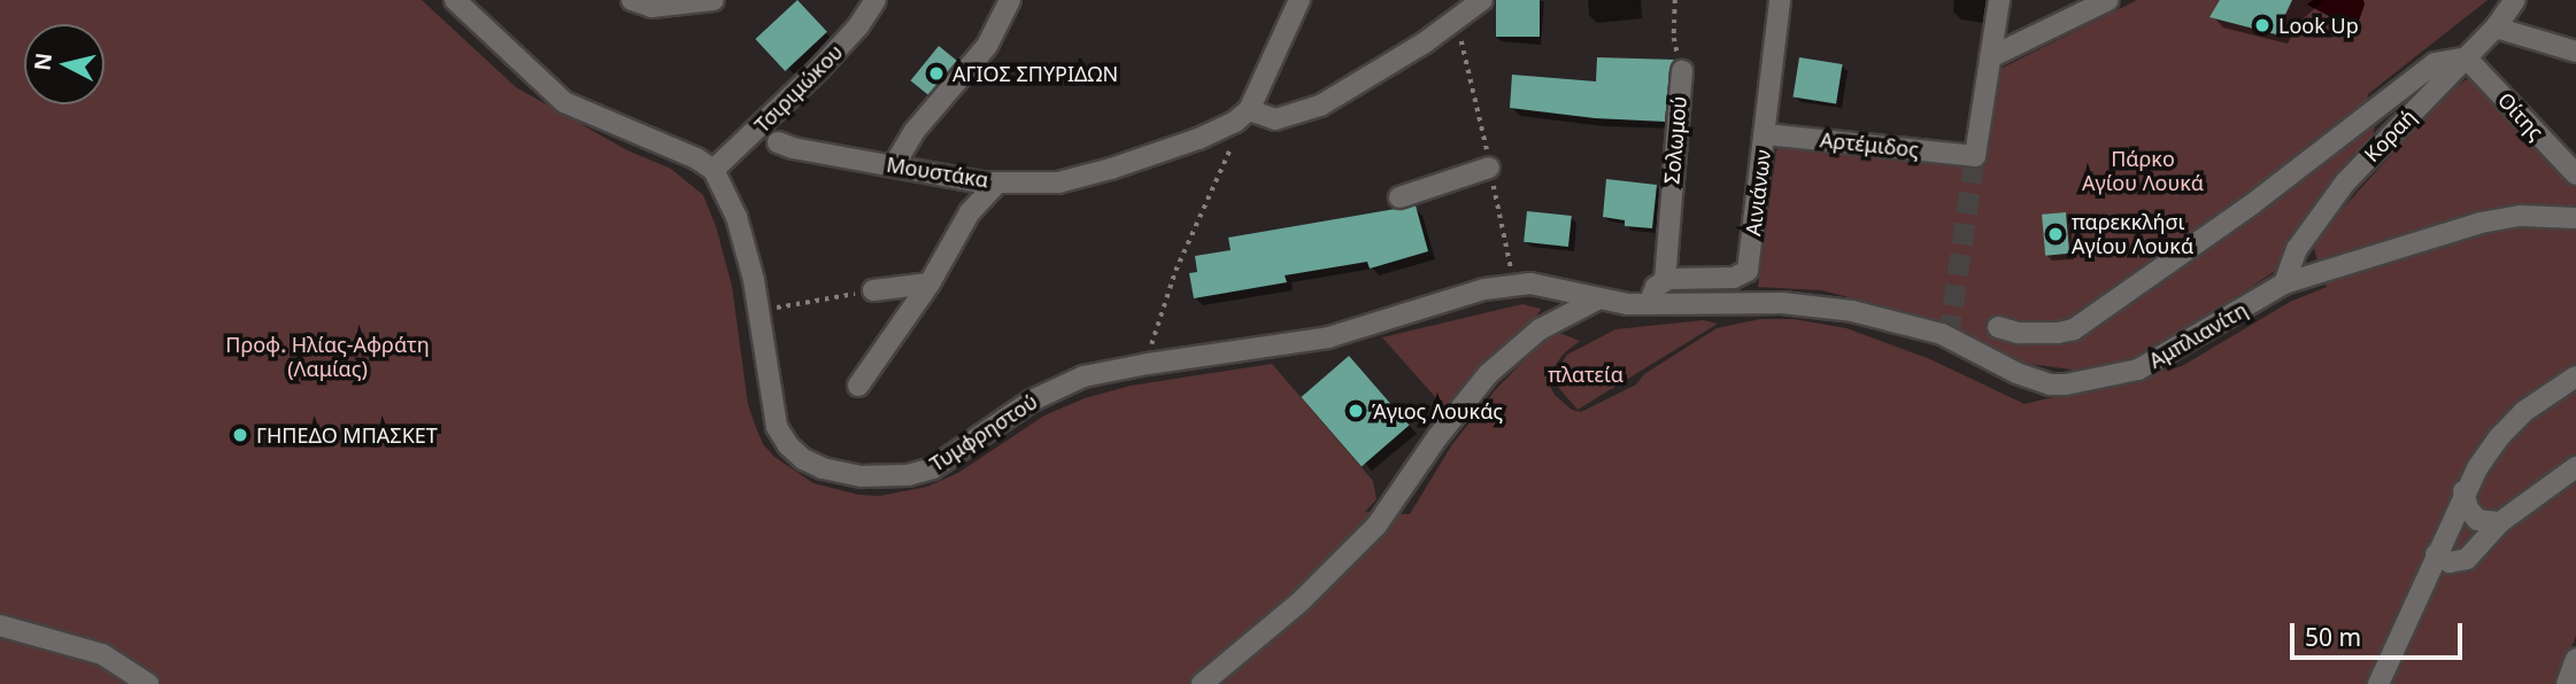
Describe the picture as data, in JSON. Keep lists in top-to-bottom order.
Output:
{
  "streets": {
    "street": [
      "Τσιριμώκου",
      "Οίτης",
      "Κοραή",
      "Σολωμού",
      "Αρτέμιδος",
      "Μουστάκα",
      "Αινιάνων",
      "Αμπλιανίτη",
      "Τυμφρηστού"
    ]
  },
  "crossings": [
    ["Τσιριμώκου", "Τυμφρηστού"],
    ["Οίτης", "Κοραή"],
    ["Κοραή", "Αμπλιανίτη"],
    ["Σολωμού", "Αινιάνων"],
    ["Αρτέμιδος", "Αινιάνων"],
    ["Αμπλιανίτη", "Τυμφρηστού"]
  ],
  "parks": ["Πάρκο Αγίου Λουκά", "Προφ. Ηλίας-Αφράτη (Λαμίας)", "πλατεία"],
  "places": [
    "Look Up",
    "ΑΓΙΟΣ ΣΠΥΡΙΔΩΝ",
    "παρεκκλήσι Αγίου Λουκά",
    "Άγιος Λουκάς",
    "ΓΗΠΕΔΟ ΜΠΑΣΚΕΤ"
  ],
  "scale_bar": "50 m",
  "north": "left"
}
